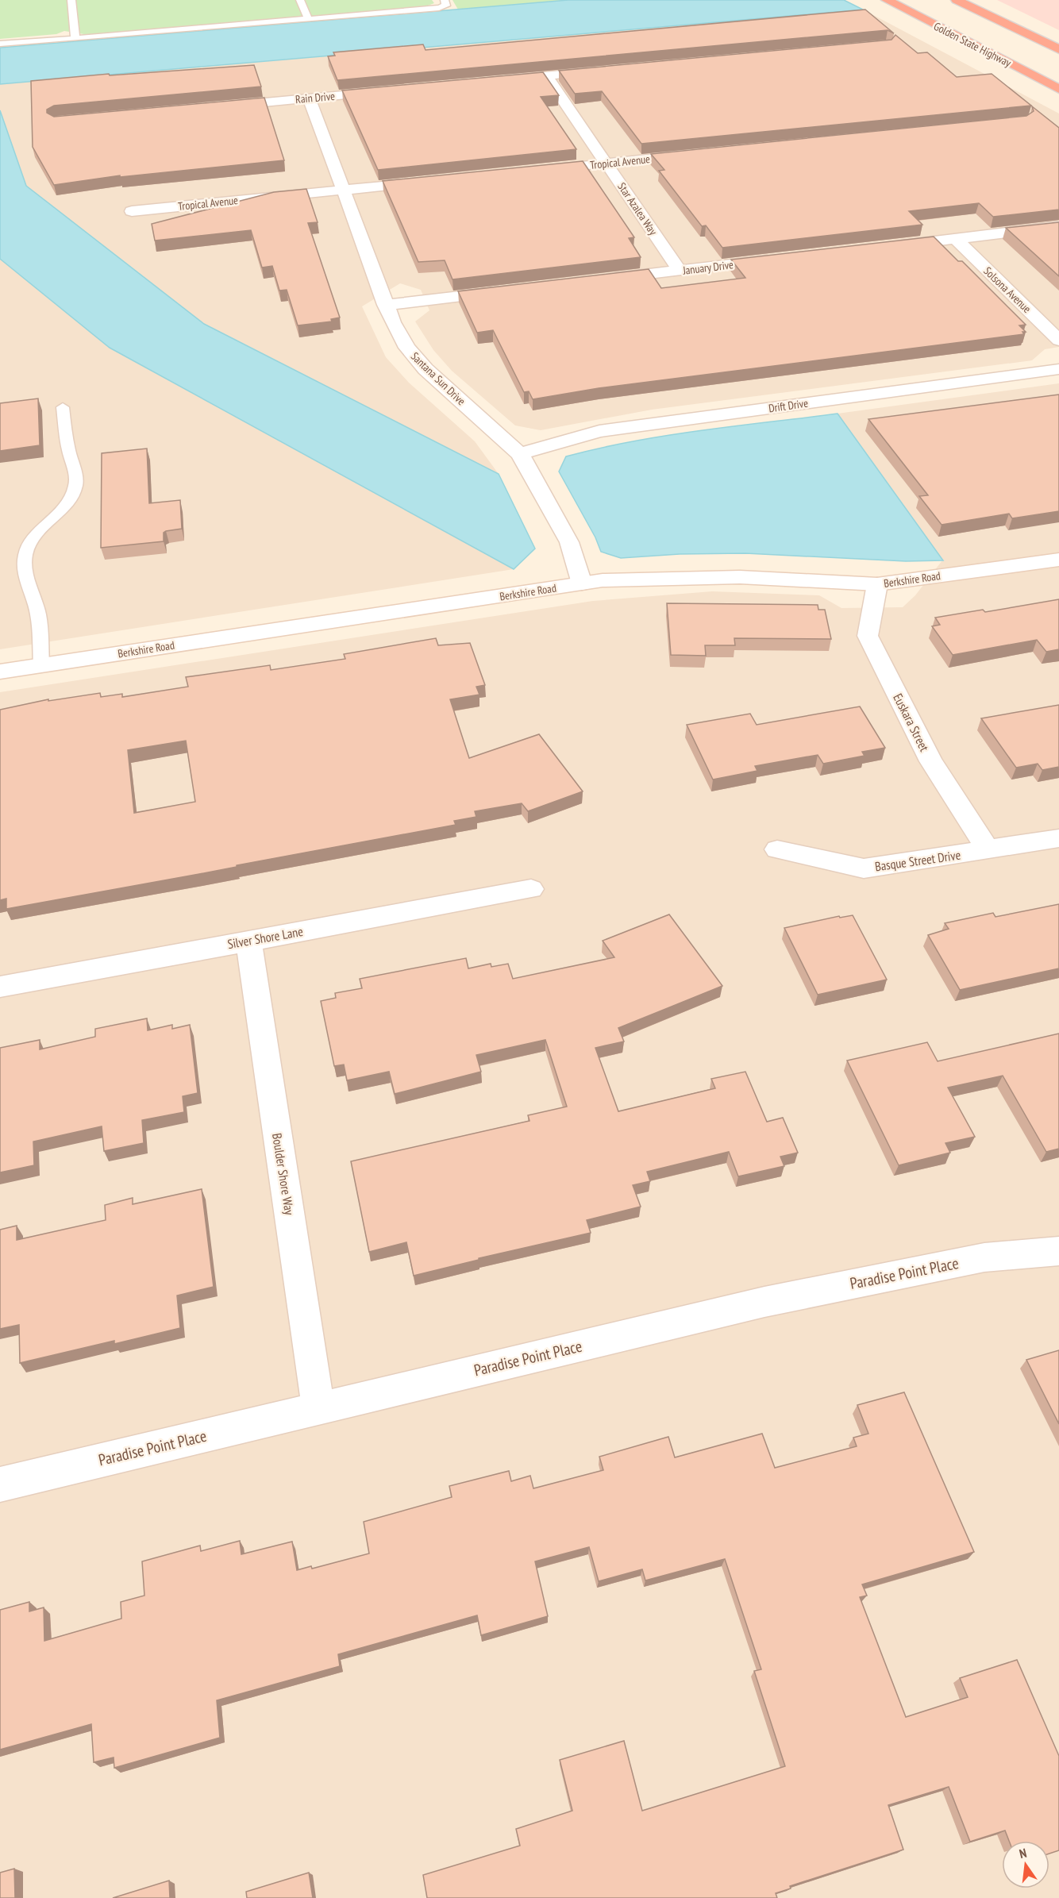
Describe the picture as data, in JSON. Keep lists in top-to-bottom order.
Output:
{
  "streets": {
    "highway": ["Golden State Highway"],
    "street": [
      "Rain Drive",
      "Tropical Avenue",
      "Star Azalea Way",
      "January Drive",
      "Solsona Avenue",
      "Santana Sun Drive",
      "Drift Drive",
      "Berkshire Road",
      "Euskara Street",
      "Basque Street Drive",
      "Silver Shore Lane",
      "Boulder Shore Way",
      "Paradise Point Place"
    ]
  },
  "crossings": [
    ["Rain Drive", "Santana Sun Drive"],
    ["Tropical Avenue", "Star Azalea Way"],
    ["Tropical Avenue", "Santana Sun Drive"],
    ["Star Azalea Way", "January Drive"],
    ["Santana Sun Drive", "Drift Drive"],
    ["Santana Sun Drive", "Berkshire Road"],
    ["Berkshire Road", "Euskara Street"],
    ["Euskara Street", "Basque Street Drive"],
    ["Silver Shore Lane", "Boulder Shore Way"],
    ["Boulder Shore Way", "Paradise Point Place"]
  ],
  "north": "top"
}
